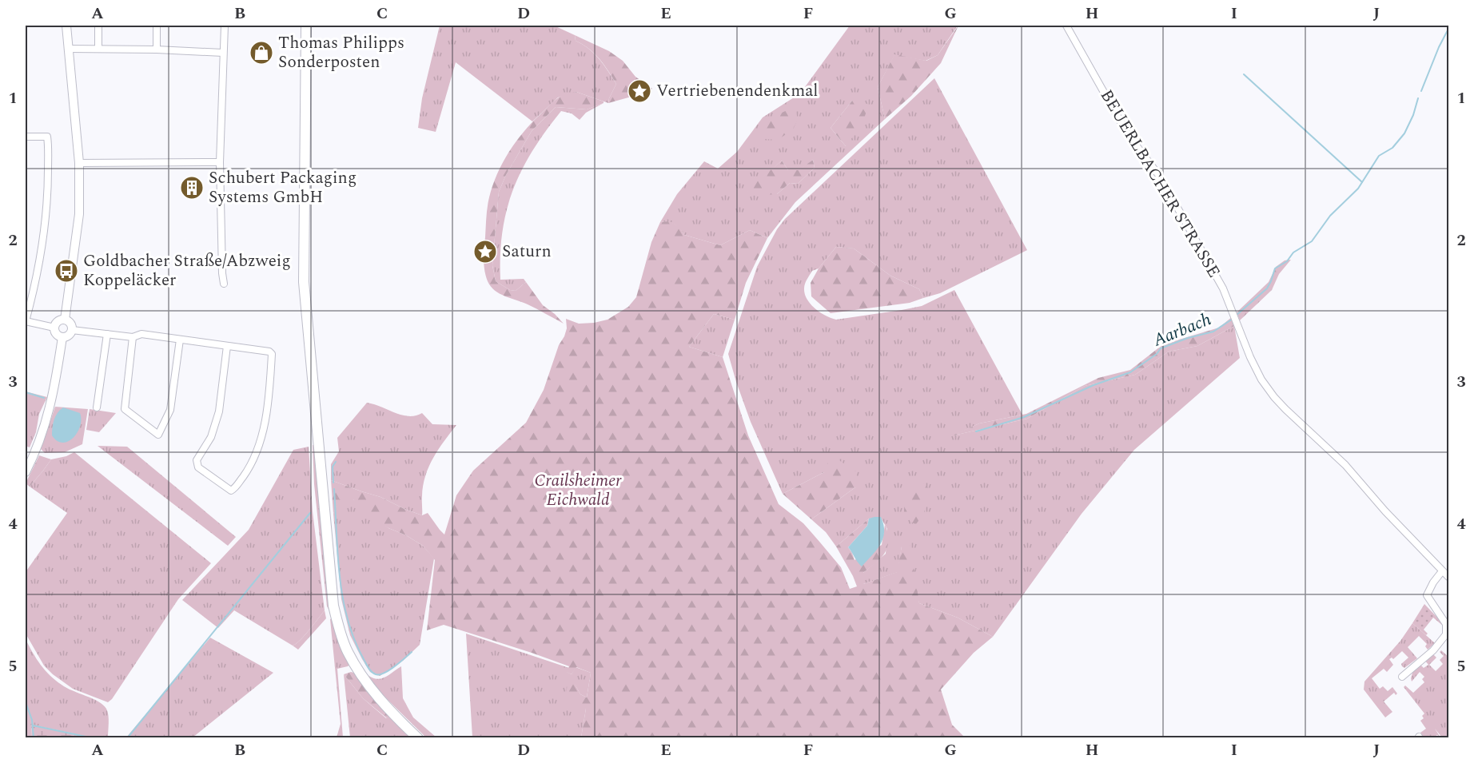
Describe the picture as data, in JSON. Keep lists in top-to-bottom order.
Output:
{
  "streets": {
    "street": ["BEUERLBACHER STRASSE"]
  },
  "water": ["Aarbach"],
  "parks": ["Crailsheimer Eichwald"],
  "places": {
    "shop": ["Thomas Philipps Sonderposten"],
    "place": ["Vertriebenendenkmal", "Saturn"],
    "building": ["Schubert Packaging Systems GmbH"],
    "bus stop": ["Goldbacher Straße/Abzweig Koppeläcker"]
  },
  "grid": {
    "columns": [
      "A",
      "B",
      "C",
      "D",
      "E",
      "F",
      "G",
      "H",
      "I",
      "J"
    ],
    "rows": [
      "1",
      "2",
      "3",
      "4",
      "5"
    ]
  }
}
